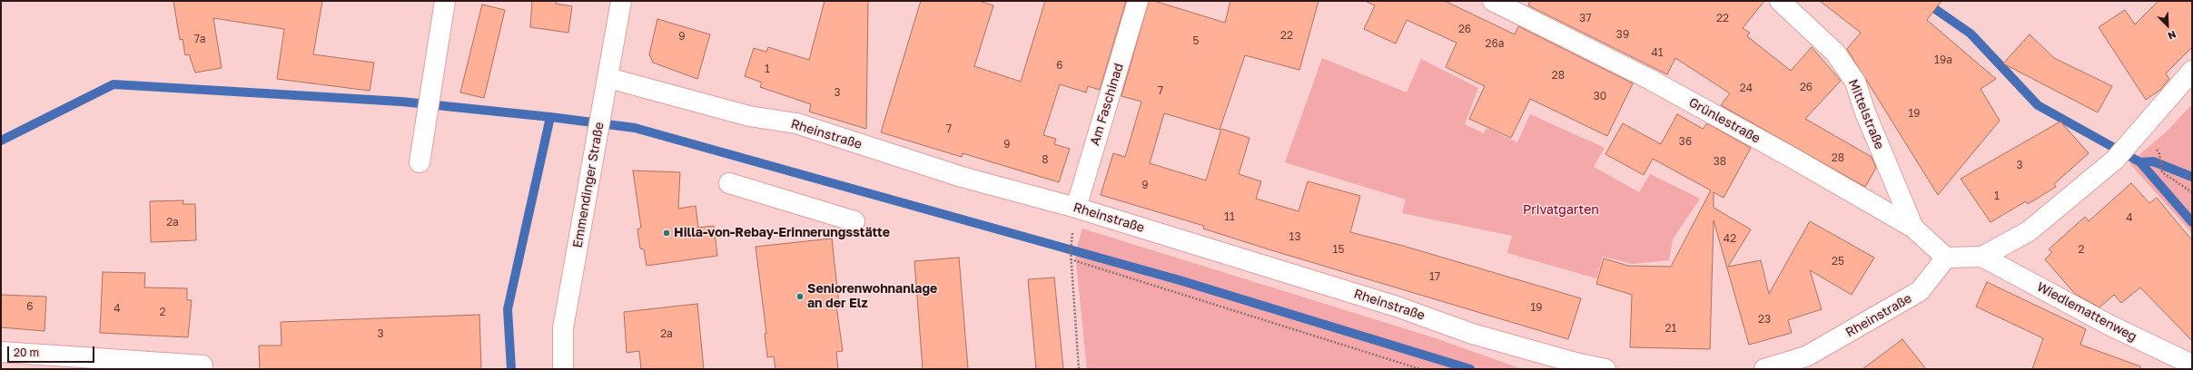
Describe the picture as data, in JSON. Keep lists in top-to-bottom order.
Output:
{
  "streets": {
    "street": [
      "Am Faschinad",
      "Mittelstraße",
      "Grünlestraße",
      "Rheinstraße",
      "Emmendinger Straße",
      "Wiedlemattenweg"
    ]
  },
  "crossings": [
    ["Am Faschinad", "Rheinstraße"],
    ["Mittelstraße", "Grünlestraße"],
    ["Grünlestraße", "Rheinstraße"],
    ["Rheinstraße", "Emmendinger Straße"]
  ],
  "parks": ["Privatgarten"],
  "places": ["Hilla-von-Rebay-Erinnerungsstätte", "Seniorenwohnanlage an der Elz"],
  "house_numbers": [
    "37",
    "22",
    "26",
    "39",
    "22",
    "9",
    "7a",
    "5",
    "26a",
    "41",
    "19a",
    "6",
    "1",
    "28",
    "26",
    "24",
    "7",
    "3",
    "30",
    "19",
    "7",
    "36",
    "9",
    "28",
    "8",
    "38",
    "3",
    "9",
    "1",
    "11",
    "4",
    "2a",
    "13",
    "42",
    "15",
    "2",
    "25",
    "17",
    "6",
    "19",
    "4",
    "2",
    "23",
    "21",
    "3",
    "2a"
  ],
  "scale_bar": "20 m",
  "north": "bottom right"
}
